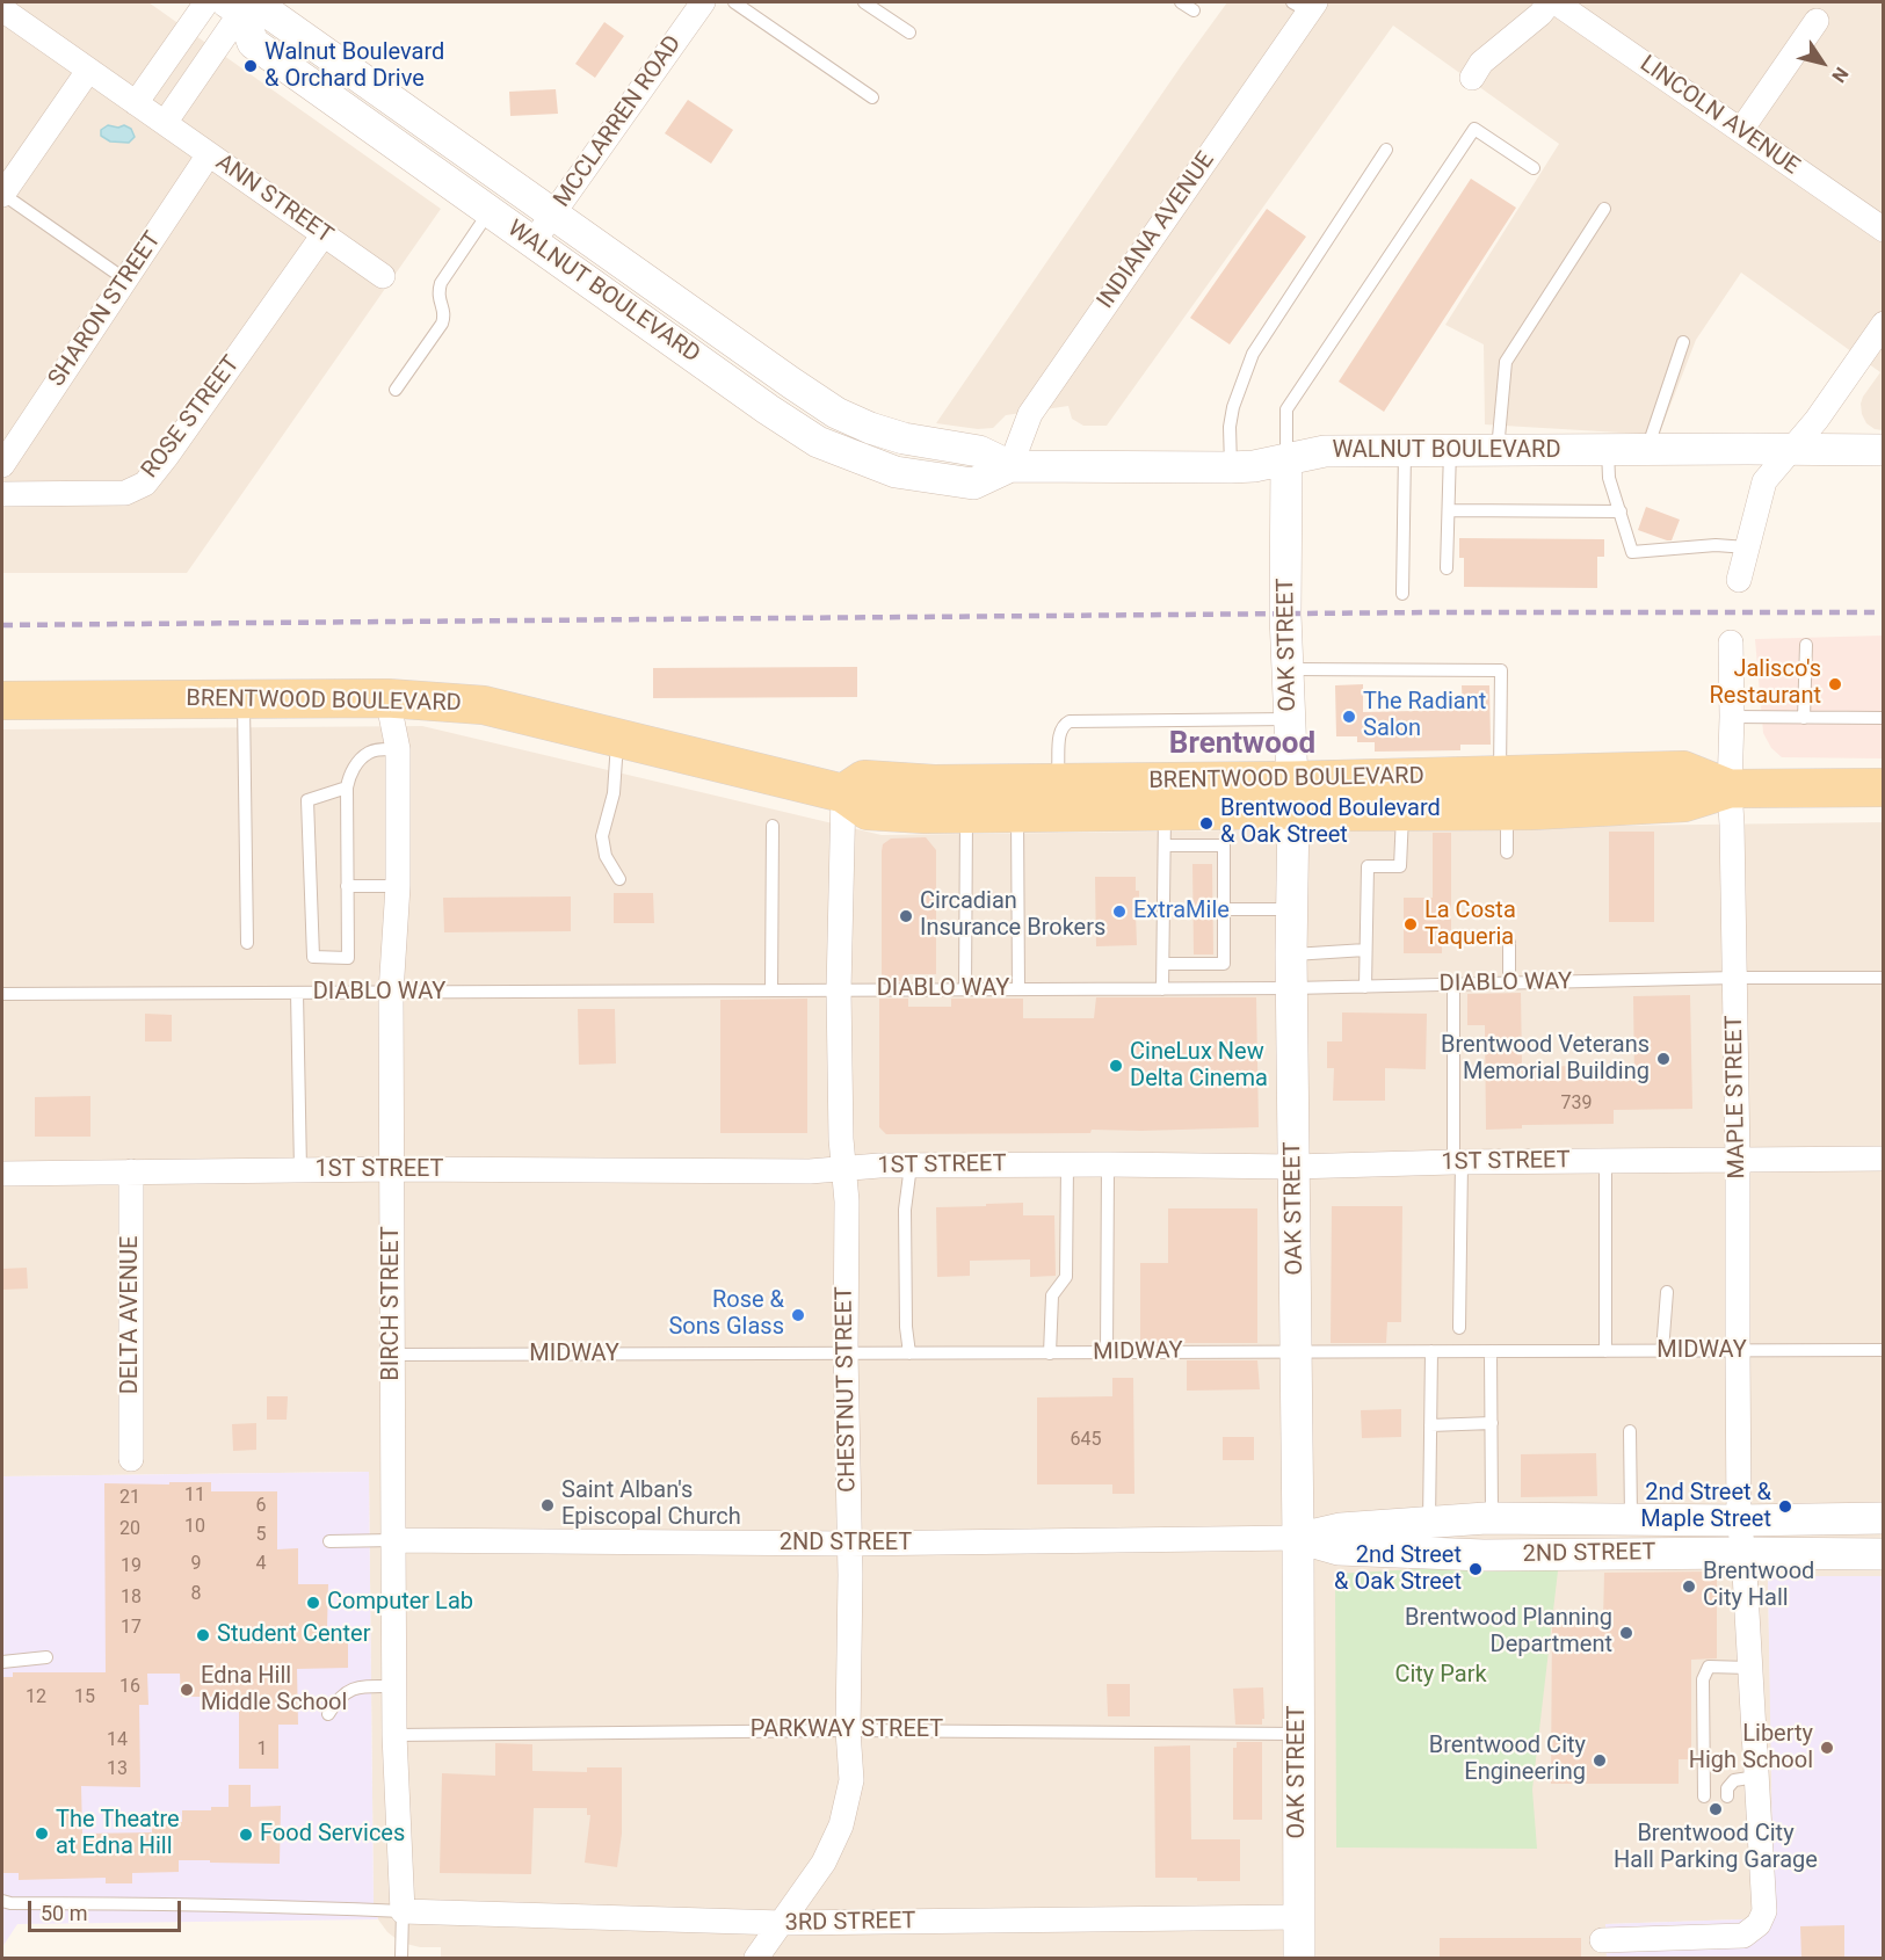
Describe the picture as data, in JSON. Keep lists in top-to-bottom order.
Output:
{
  "streets": {
    "main road": ["BRENTWOOD BOULEVARD"],
    "street": [
      "LINCOLN AVENUE",
      "MCCLARREN ROAD",
      "ANN STREET",
      "INDIANA AVENUE",
      "WALNUT BOULEVARD",
      "SHARON STREET",
      "ROSE STREET",
      "OAK STREET",
      "MAPLE STREET",
      "1ST STREET",
      "BIRCH STREET",
      "DELTA AVENUE",
      "CHESTNUT STREET",
      "2ND STREET",
      "3RD STREET"
    ],
    "lane": ["DIABLO WAY", "MIDWAY", "PARKWAY STREET"]
  },
  "crossings": [
    ["MCCLARREN ROAD", "WALNUT BOULEVARD"],
    ["ANN STREET", "SHARON STREET"],
    ["ANN STREET", "ROSE STREET"],
    ["INDIANA AVENUE", "WALNUT BOULEVARD"],
    ["WALNUT BOULEVARD", "OAK STREET"],
    ["OAK STREET", "BRENTWOOD BOULEVARD"],
    ["OAK STREET", "DIABLO WAY"],
    ["OAK STREET", "1ST STREET"],
    ["OAK STREET", "MIDWAY"],
    ["OAK STREET", "2ND STREET"],
    ["OAK STREET", "PARKWAY STREET"],
    ["OAK STREET", "3RD STREET"],
    ["BRENTWOOD BOULEVARD", "MAPLE STREET"],
    ["BRENTWOOD BOULEVARD", "BIRCH STREET"],
    ["BRENTWOOD BOULEVARD", "CHESTNUT STREET"],
    ["DIABLO WAY", "MAPLE STREET"],
    ["DIABLO WAY", "BIRCH STREET"],
    ["DIABLO WAY", "CHESTNUT STREET"],
    ["MAPLE STREET", "1ST STREET"],
    ["MAPLE STREET", "MIDWAY"],
    ["MAPLE STREET", "2ND STREET"],
    ["1ST STREET", "BIRCH STREET"],
    ["1ST STREET", "DELTA AVENUE"],
    ["1ST STREET", "CHESTNUT STREET"],
    ["BIRCH STREET", "MIDWAY"],
    ["BIRCH STREET", "2ND STREET"],
    ["BIRCH STREET", "PARKWAY STREET"],
    ["BIRCH STREET", "3RD STREET"],
    ["MIDWAY", "CHESTNUT STREET"],
    ["CHESTNUT STREET", "2ND STREET"],
    ["CHESTNUT STREET", "PARKWAY STREET"],
    ["CHESTNUT STREET", "3RD STREET"]
  ],
  "districts": ["Brentwood"],
  "parks": ["City Park"],
  "places": [
    "Walnut Boulevard & Orchard Drive",
    "Jalisco's Restaurant",
    "The Radiant Salon",
    "Brentwood Boulevard & Oak Street",
    "ExtraMile",
    "Circadian Insurance Brokers",
    "La Costa Taqueria",
    "Brentwood Veterans Memorial Building",
    "CineLux New Delta Cinema",
    "Rose & Sons Glass",
    "Saint Alban's Episcopal Church",
    "2nd Street & Maple Street",
    "2nd Street & Oak Street",
    "Brentwood City Hall",
    "Computer Lab",
    "Brentwood Planning Department",
    "Student Center",
    "Edna Hill Middle School",
    "Liberty High School",
    "Brentwood City Engineering",
    "Brentwood City Hall Parking Garage",
    "The Theatre at Edna Hill",
    "Food Services"
  ],
  "house_numbers": [
    "739",
    "645",
    "11",
    "21",
    "6",
    "10",
    "20",
    "5",
    "9",
    "4",
    "19",
    "8",
    "18",
    "17",
    "16",
    "12",
    "15",
    "14",
    "1",
    "13"
  ],
  "scale_bar": "50 m",
  "north": "bottom right"
}
